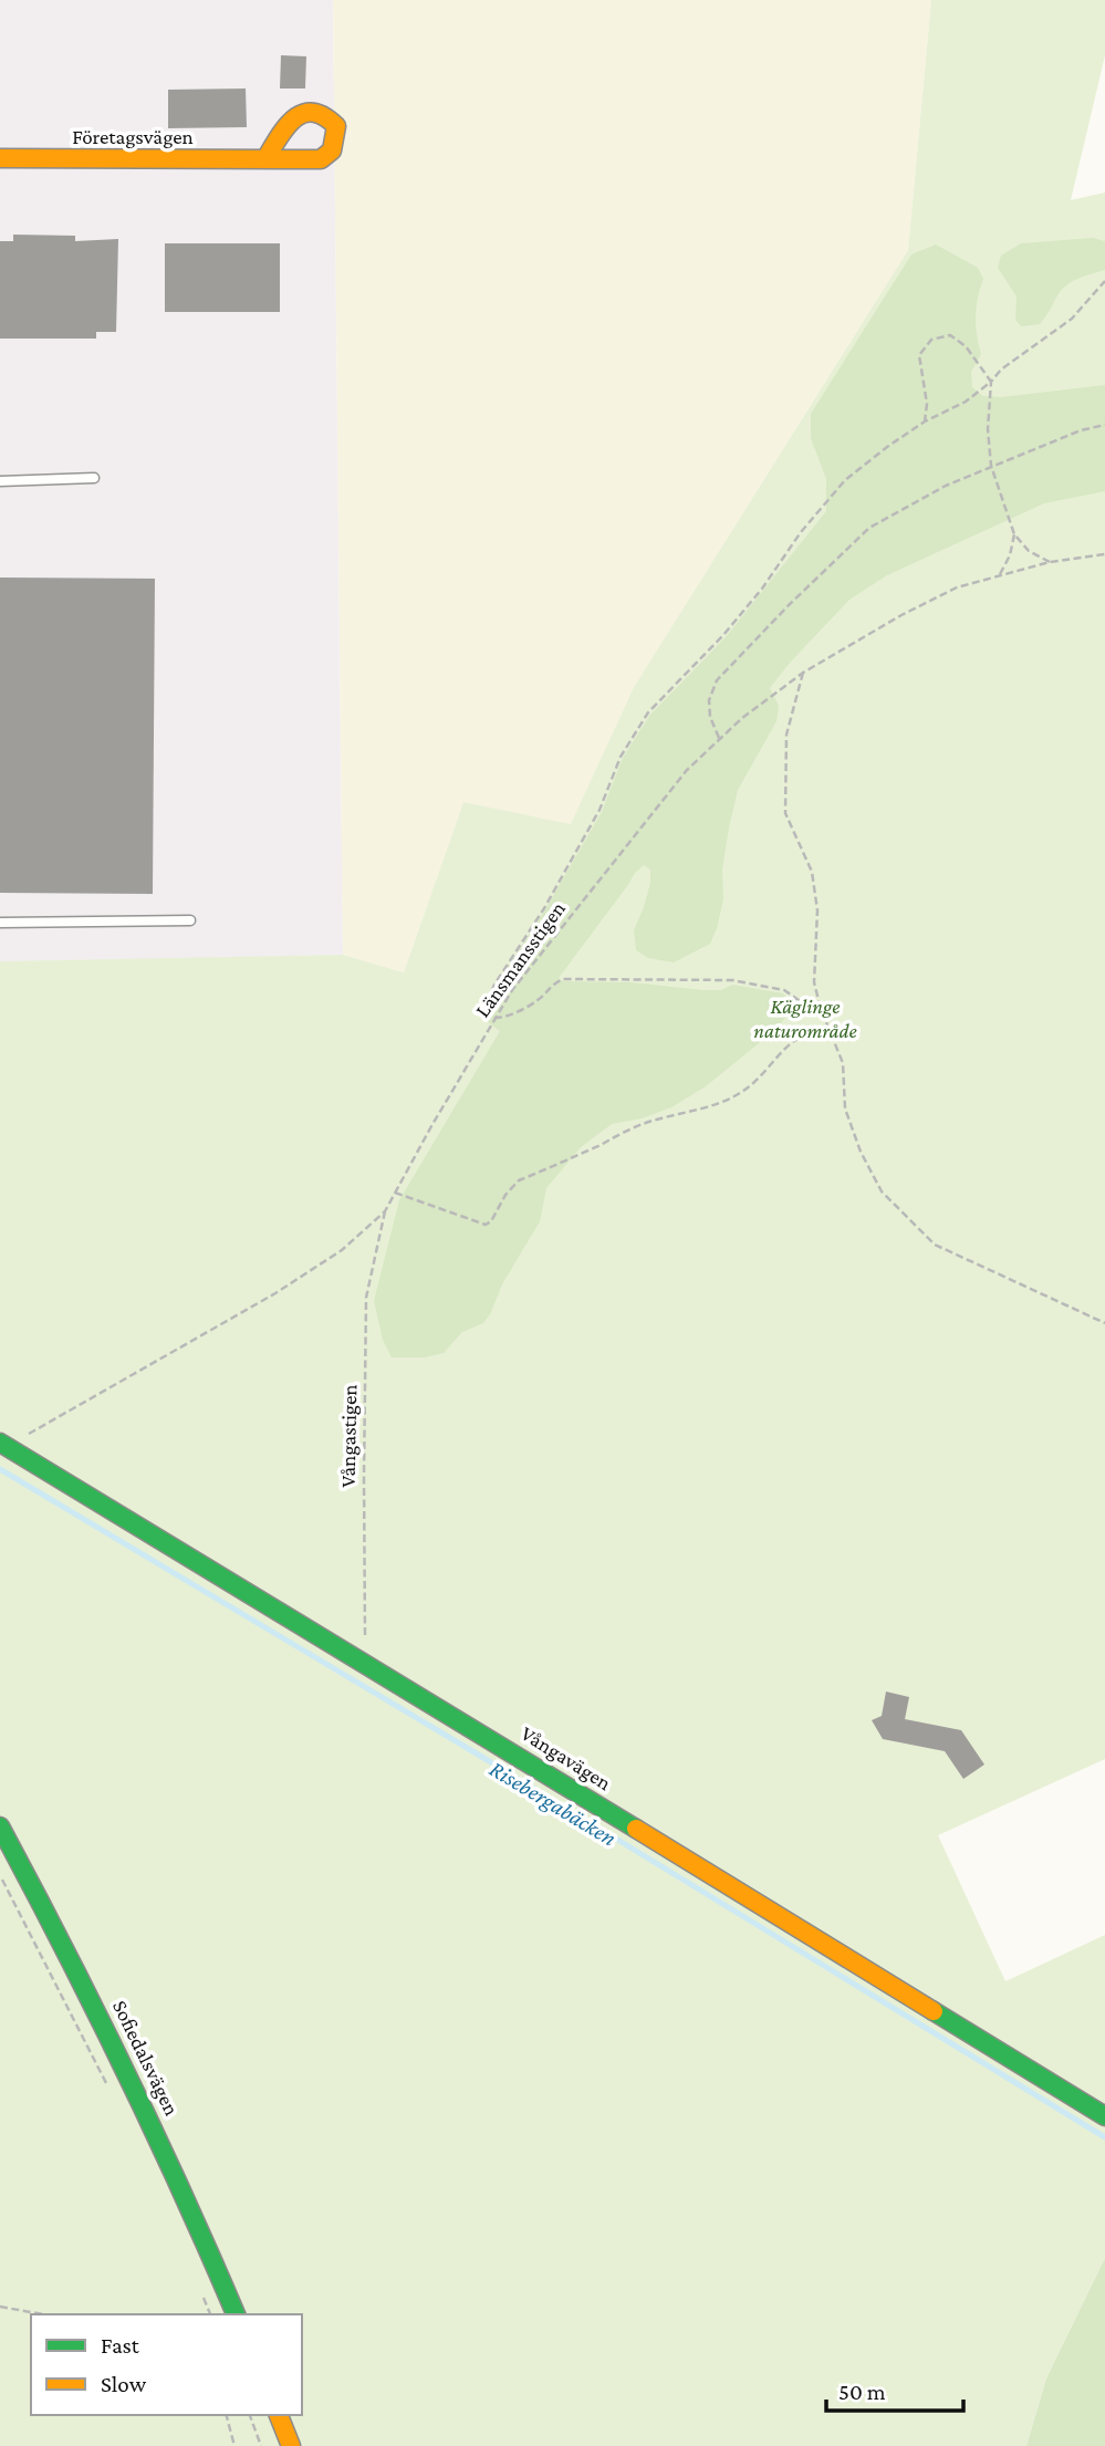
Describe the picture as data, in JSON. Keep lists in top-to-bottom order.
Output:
{
  "streets": {
    "street": ["Företagsvägen", "Vångavägen", "Sofiedalsvägen"],
    "path": ["Länsmansstigen", "Vångastigen"]
  },
  "crossings": [
    ["Länsmansstigen", "Vångastigen"],
    ["Länsmansstigen", "Vångavägen"],
    ["Vångastigen", "Vångavägen"]
  ],
  "water": ["Risebergabäcken"],
  "parks": ["Käglinge naturområde"],
  "legend": ["Fast", "Slow"],
  "scale_bar": "50 m"
}
